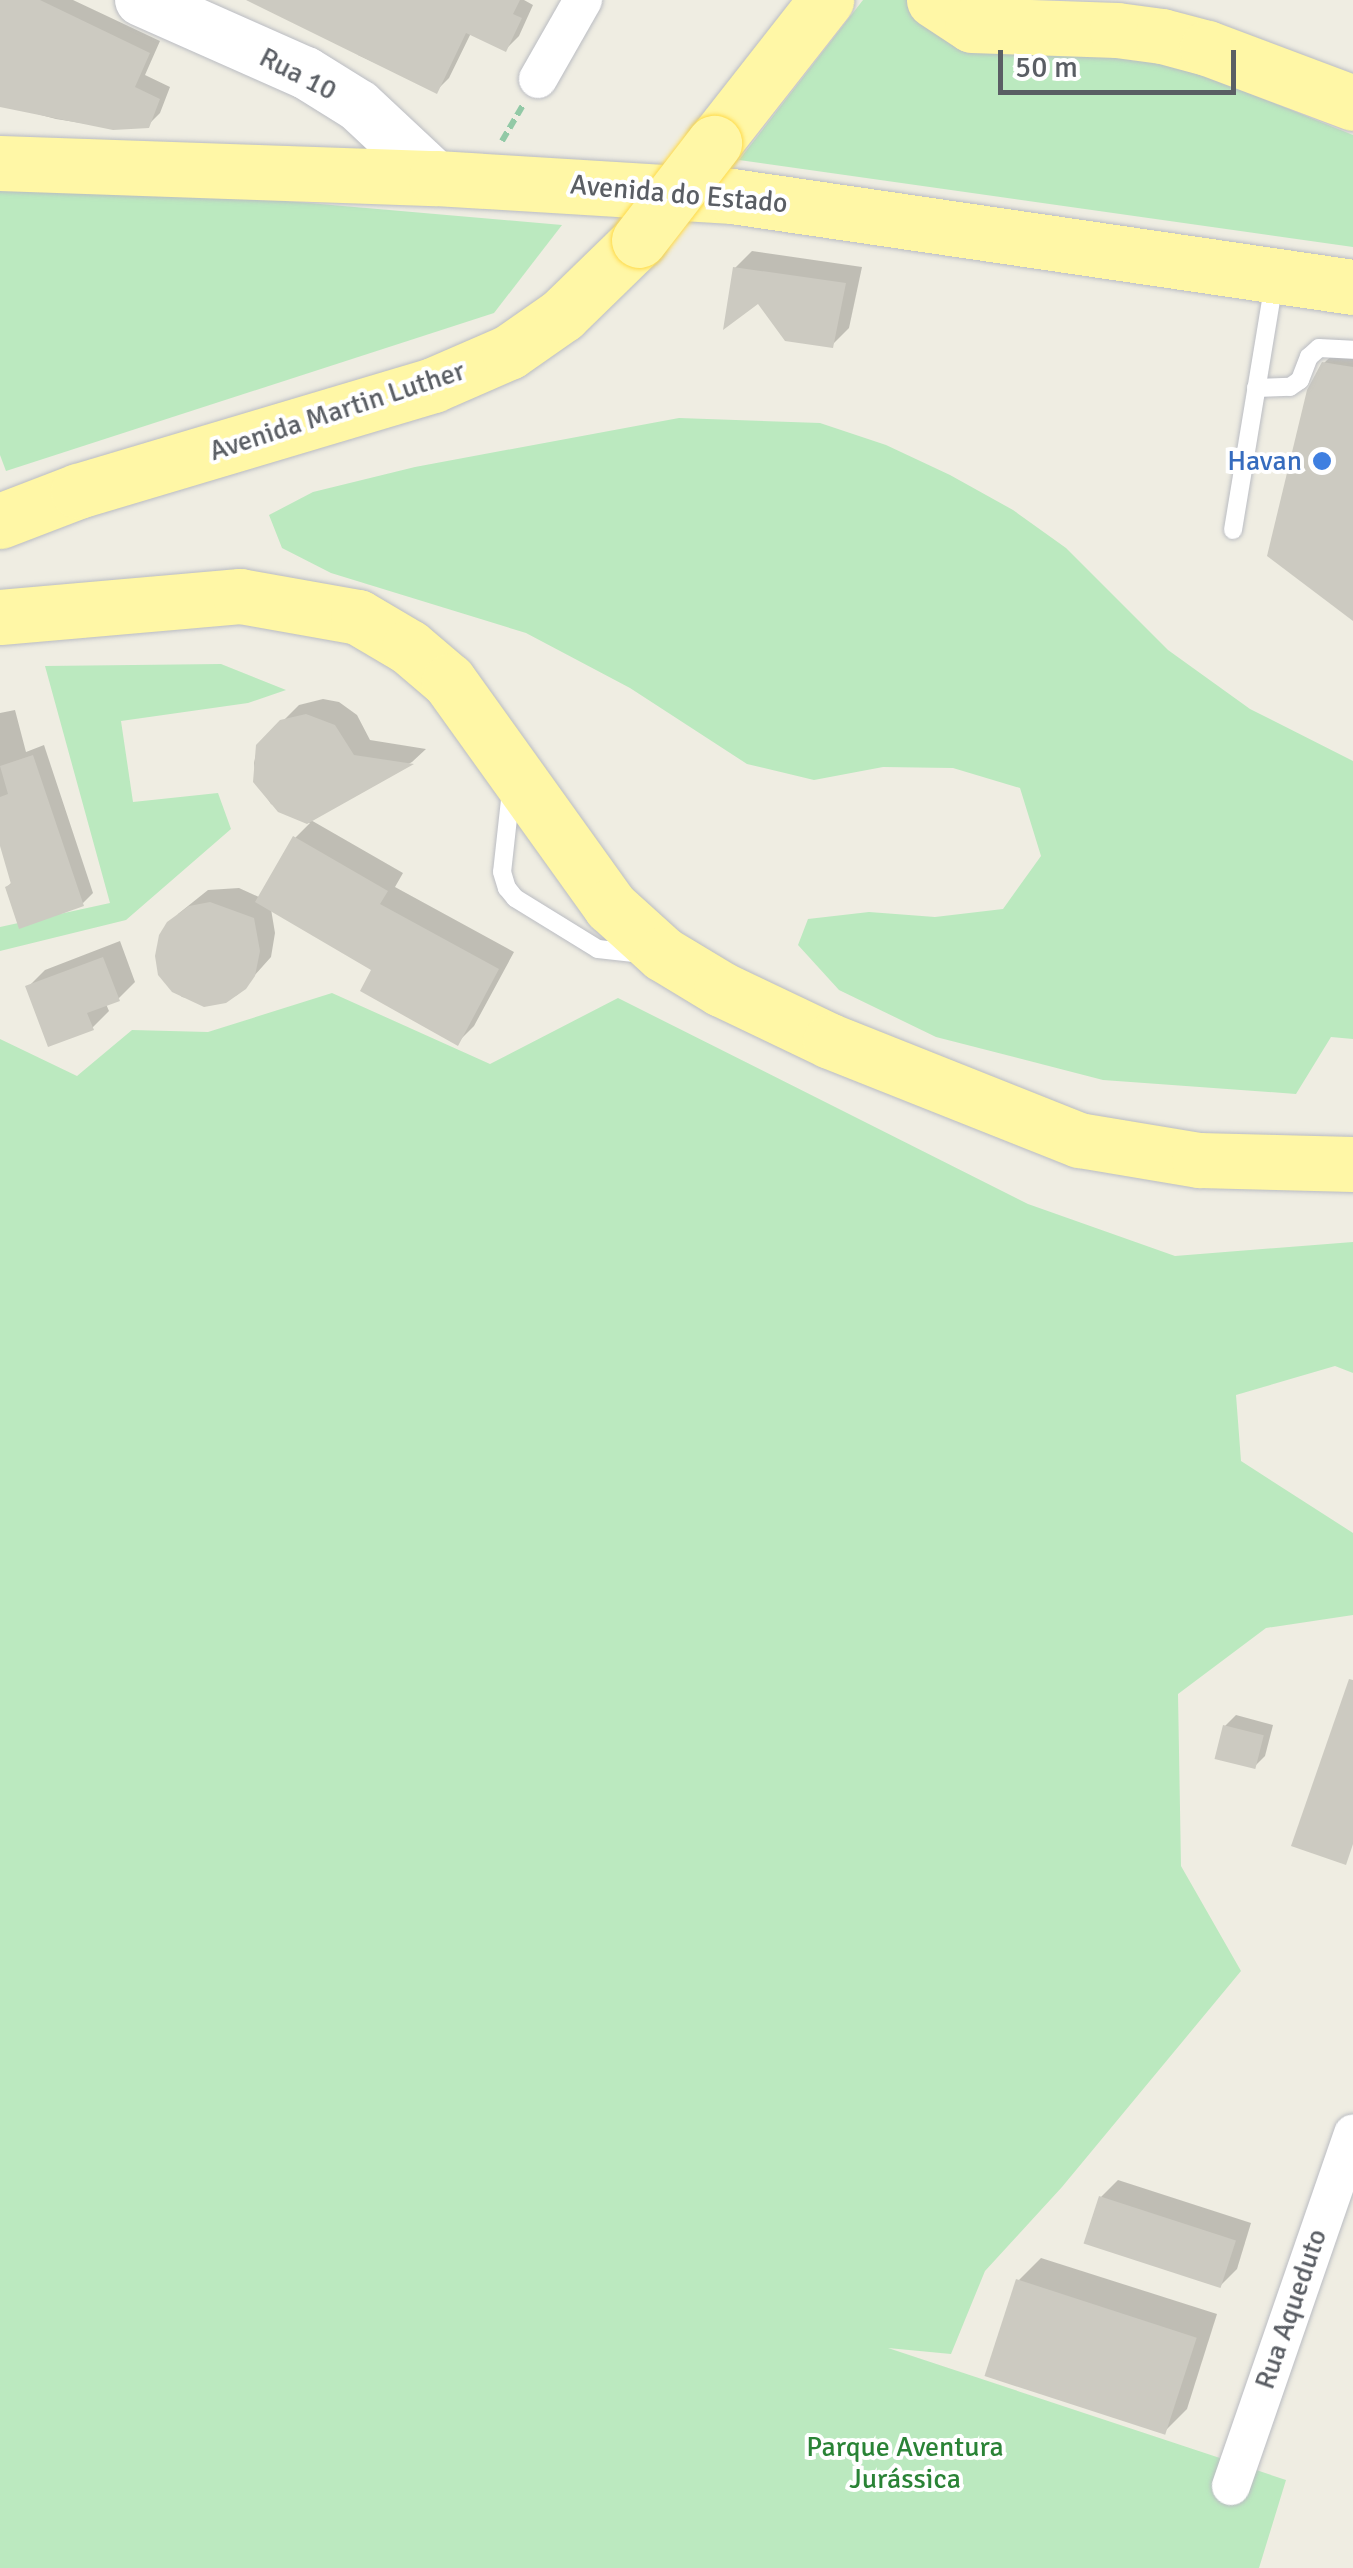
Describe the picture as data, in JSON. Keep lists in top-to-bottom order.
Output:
{
  "streets": {
    "main road": ["Avenida do Estado", "Avenida Martin Luther"],
    "street": ["Rua 10", "Rua Aqueduto"]
  },
  "crossings": [
    ["Rua 10", "Avenida do Estado"]
  ],
  "parks": ["Parque Aventura Jurássica"],
  "places": ["Havan"],
  "scale_bar": "50 m"
}
